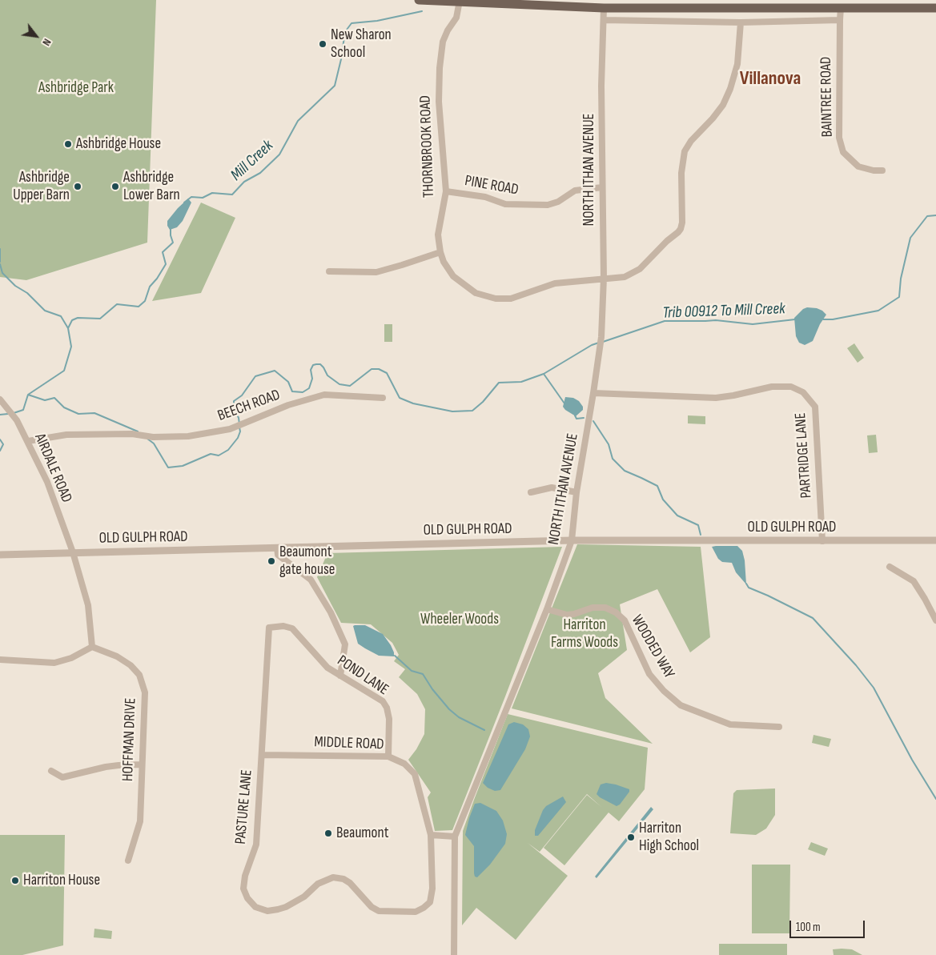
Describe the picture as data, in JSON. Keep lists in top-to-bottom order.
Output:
{
  "streets": {
    "street": [
      "BAINTREE ROAD",
      "THORNBROOK ROAD",
      "NORTH ITHAN AVENUE",
      "PINE ROAD",
      "BEECH ROAD",
      "PARTRIDGE LANE",
      "AIRDALE ROAD",
      "OLD GULPH ROAD",
      "WOODED WAY",
      "POND LANE",
      "HOFFMAN DRIVE",
      "MIDDLE ROAD",
      "PASTURE LANE"
    ]
  },
  "crossings": [
    ["THORNBROOK ROAD", "NORTH ITHAN AVENUE"],
    ["THORNBROOK ROAD", "PINE ROAD"],
    ["NORTH ITHAN AVENUE", "PINE ROAD"],
    ["NORTH ITHAN AVENUE", "PARTRIDGE LANE"],
    ["NORTH ITHAN AVENUE", "OLD GULPH ROAD"],
    ["NORTH ITHAN AVENUE", "WOODED WAY"],
    ["BEECH ROAD", "AIRDALE ROAD"],
    ["PARTRIDGE LANE", "OLD GULPH ROAD"],
    ["AIRDALE ROAD", "OLD GULPH ROAD"],
    ["AIRDALE ROAD", "HOFFMAN DRIVE"],
    ["POND LANE", "MIDDLE ROAD"],
    ["POND LANE", "PASTURE LANE"],
    ["MIDDLE ROAD", "PASTURE LANE"]
  ],
  "districts": ["Villanova"],
  "water": ["Mill Creek", "Trib 00912 To Mill Creek"],
  "parks": ["Ashbridge Park", "Wheeler Woods", "Harriton Farms Woods"],
  "places": [
    "New Sharon School",
    "Ashbridge House",
    "Ashbridge Upper Barn",
    "Ashbridge Lower Barn",
    "Beaumont gate house",
    "Beaumont",
    "Harriton High School",
    "Harriton House"
  ],
  "scale_bar": "100 m",
  "north": "bottom right"
}
